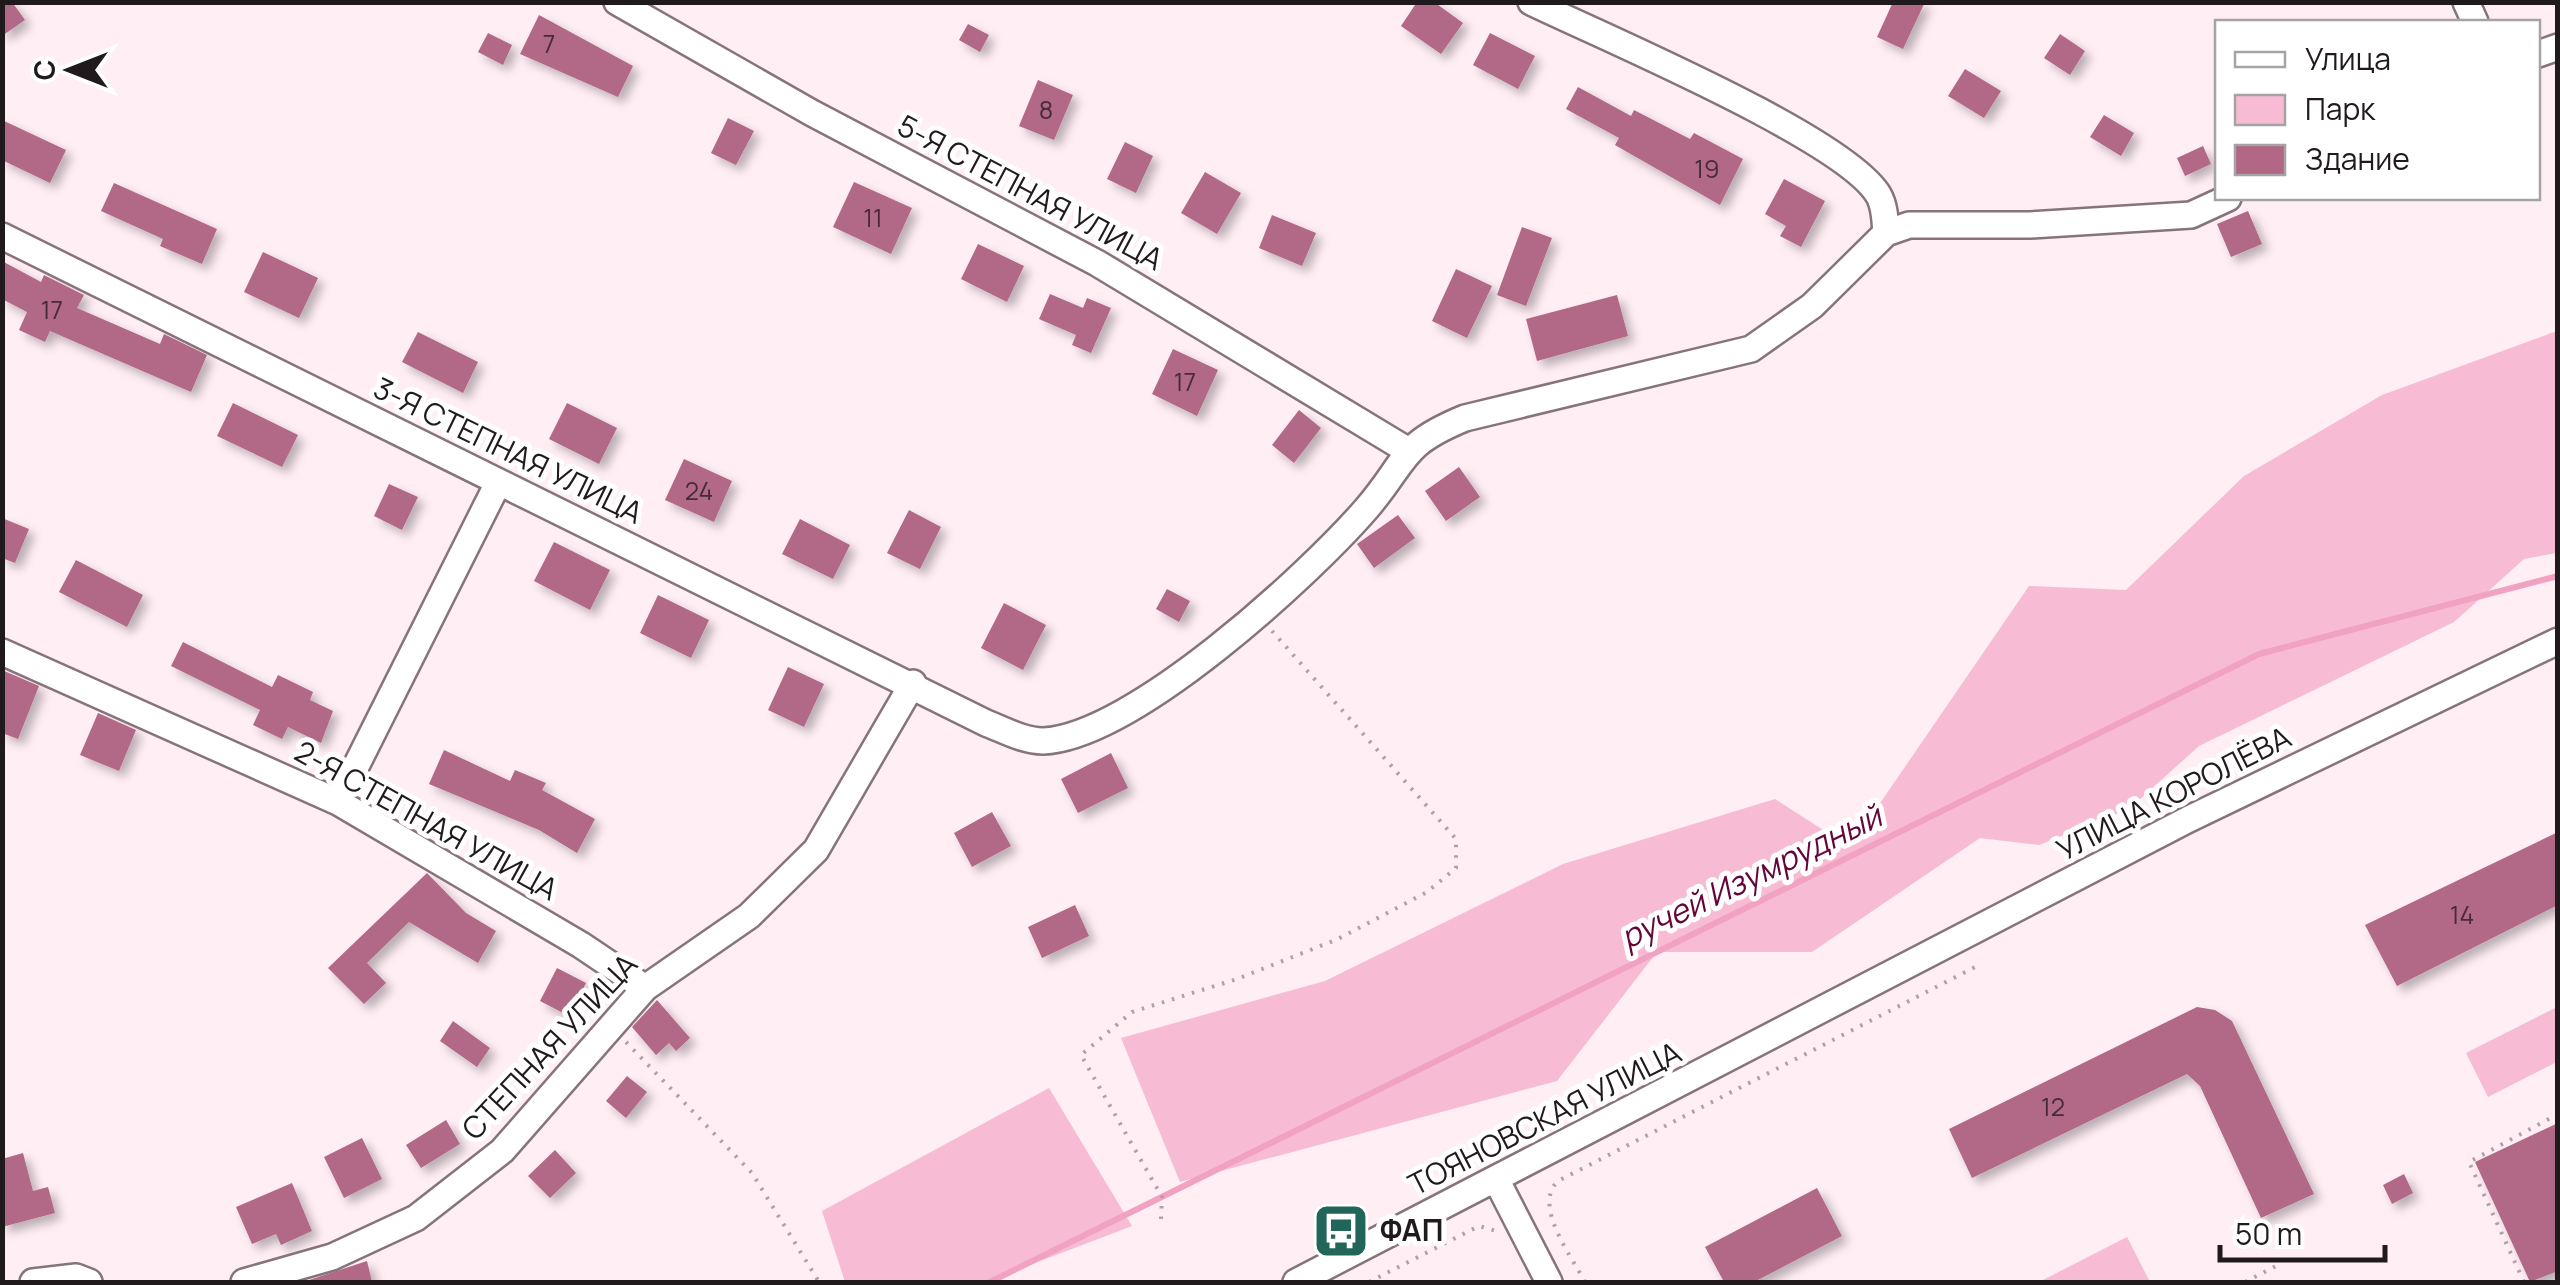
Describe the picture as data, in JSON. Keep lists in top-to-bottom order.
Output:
{
  "streets": {
    "street": [
      "5-Я СТЕПНАЯ УЛИЦА",
      "3-Я СТЕПНАЯ УЛИЦА",
      "УЛИЦА КОРОЛЁВА",
      "2-Я СТЕПНАЯ УЛИЦА",
      "СТЕПНАЯ УЛИЦА",
      "ТОЯНОВСКАЯ УЛИЦА"
    ]
  },
  "crossings": [
    ["5-Я СТЕПНАЯ УЛИЦА", "3-Я СТЕПНАЯ УЛИЦА"],
    ["3-Я СТЕПНАЯ УЛИЦА", "СТЕПНАЯ УЛИЦА"],
    ["УЛИЦА КОРОЛЁВА", "ТОЯНОВСКАЯ УЛИЦА"],
    ["2-Я СТЕПНАЯ УЛИЦА", "СТЕПНАЯ УЛИЦА"]
  ],
  "water": ["ручей Изумрудный"],
  "places": {
    "bus stop": ["ФАП"]
  },
  "house_numbers": [
    "7",
    "8",
    "19",
    "11",
    "17",
    "17",
    "24",
    "14",
    "12"
  ],
  "legend": ["Улица", "Парк", "Здание"],
  "scale_bar": "50 m",
  "north": "left"
}
